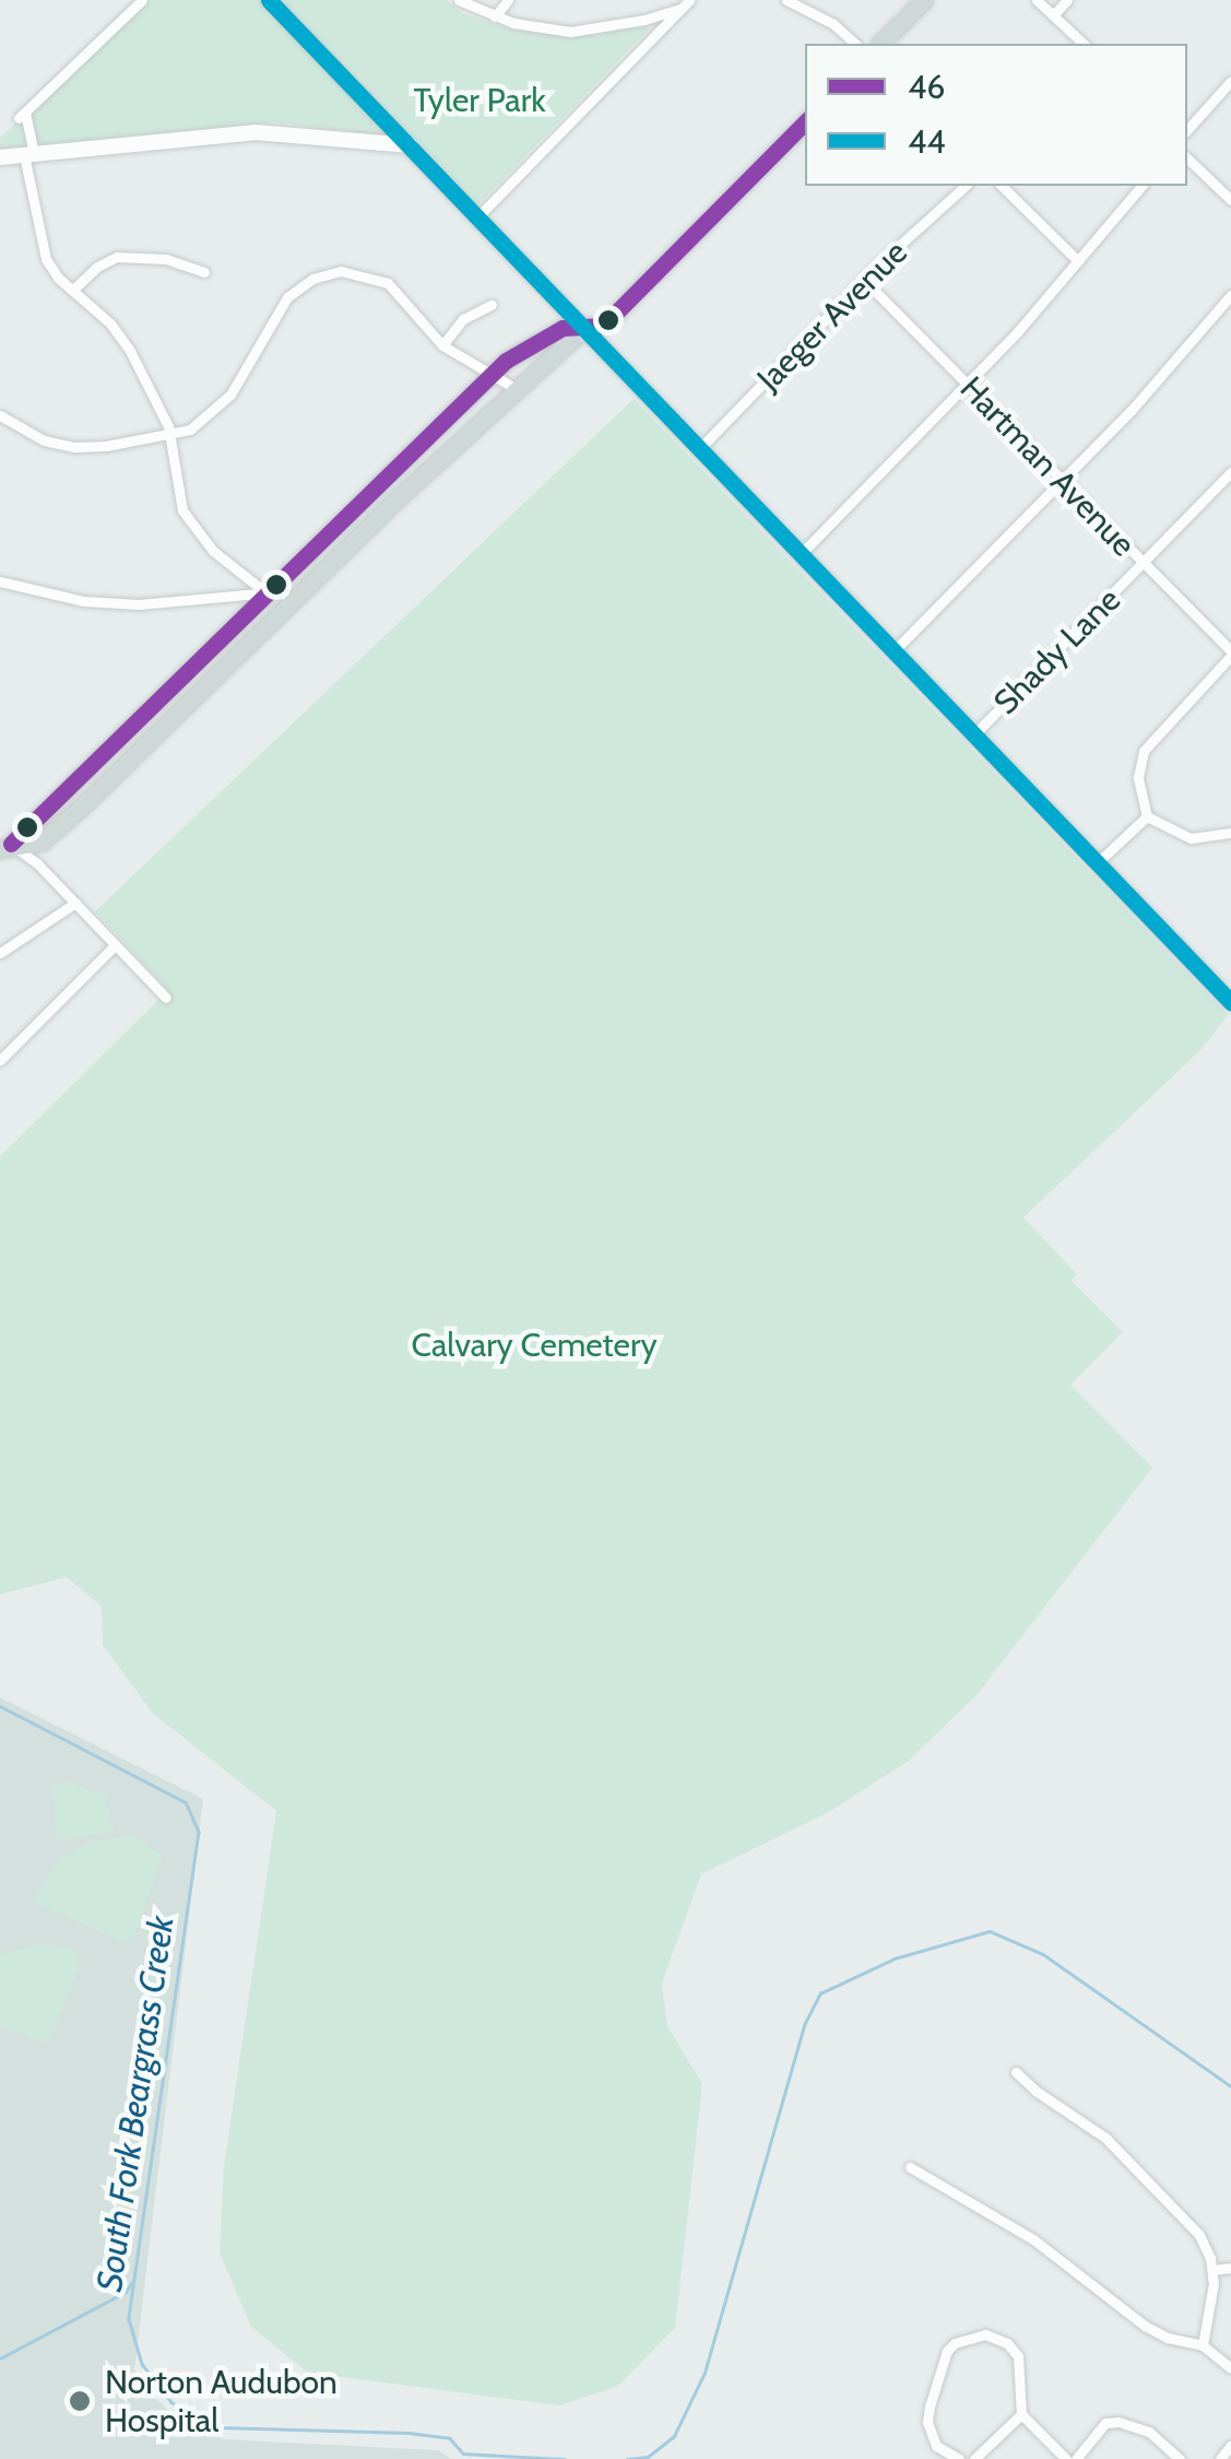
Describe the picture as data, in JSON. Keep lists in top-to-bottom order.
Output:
{
  "streets": {
    "street": ["Jaeger Avenue", "Hartman Avenue", "Shady Lane"]
  },
  "crossings": [
    ["Jaeger Avenue", "Hartman Avenue"],
    ["Hartman Avenue", "Shady Lane"]
  ],
  "water": ["South Fork Beargrass Creek"],
  "parks": ["Tyler Park", "Calvary Cemetery"],
  "places": ["Norton Audubon Hospital"],
  "lines": ["transit line 44", "transit line 46"],
  "legend": ["46", "44"]
}
